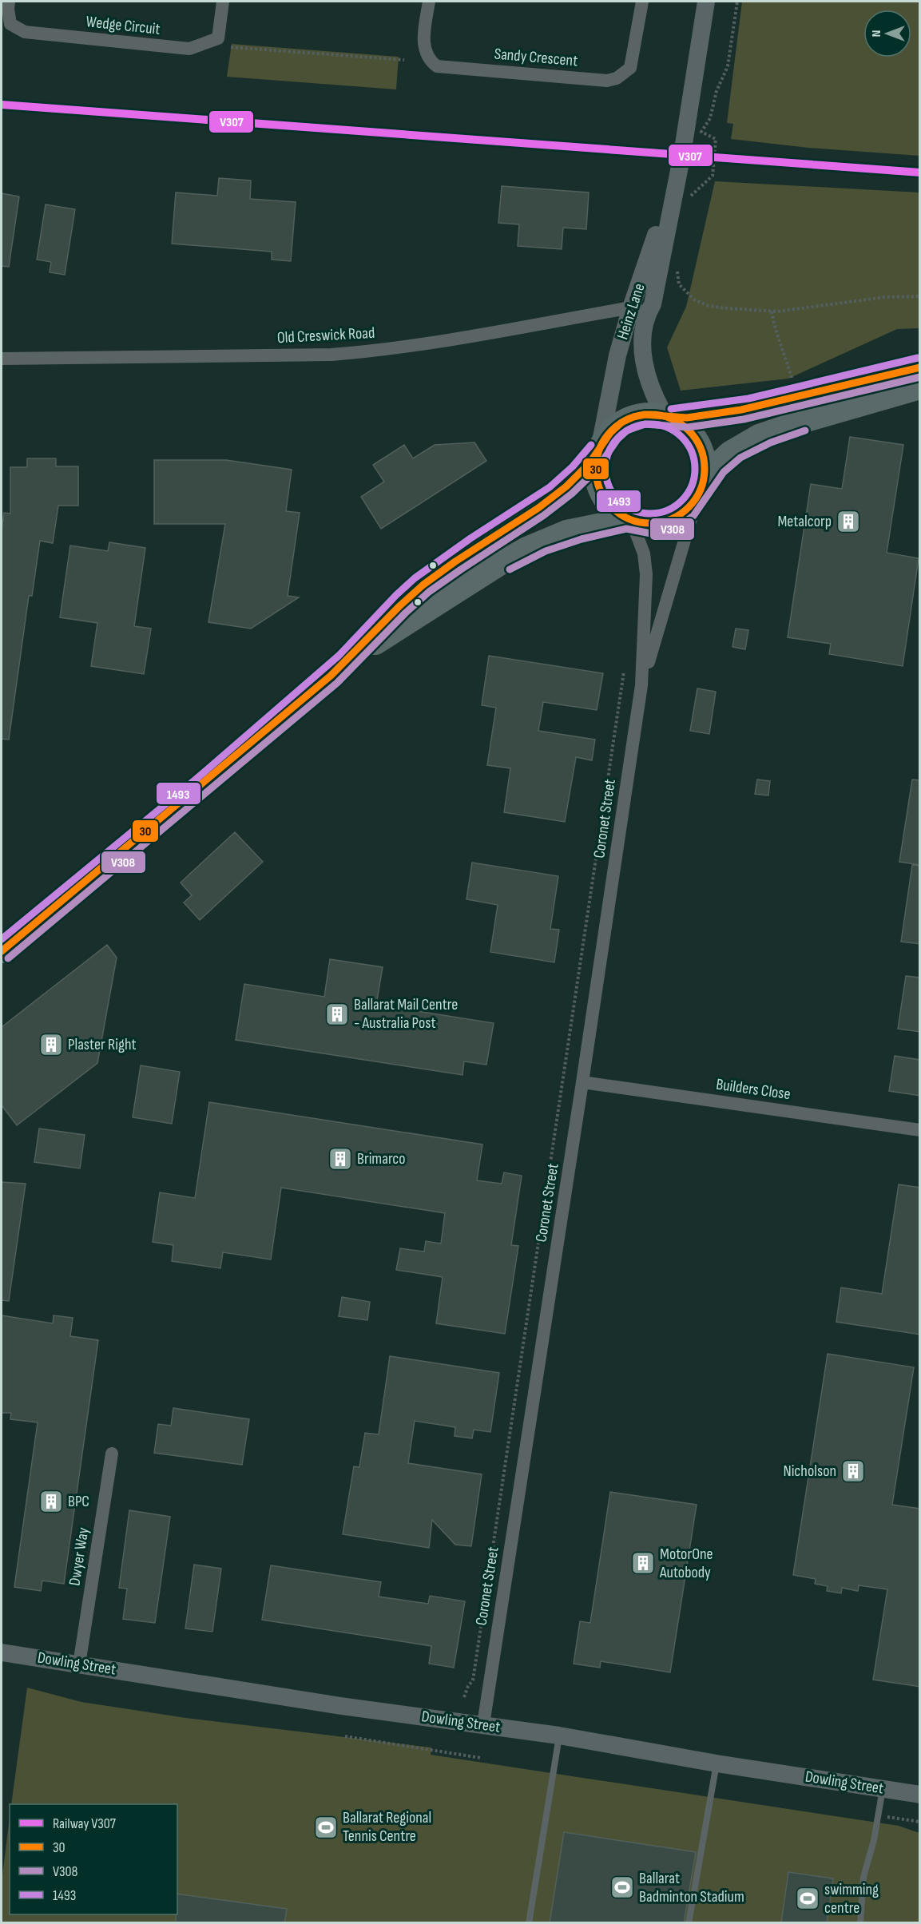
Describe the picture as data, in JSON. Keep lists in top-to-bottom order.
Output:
{
  "streets": {
    "street": [
      "Wedge Circuit",
      "Sandy Crescent",
      "Heinz Lane",
      "Old Creswick Road",
      "Coronet Street",
      "Builders Close",
      "Dwyer Way",
      "Dowling Street"
    ]
  },
  "crossings": [
    ["Heinz Lane", "Old Creswick Road"],
    ["Heinz Lane", "Coronet Street"],
    ["Coronet Street", "Builders Close"],
    ["Coronet Street", "Dowling Street"],
    ["Dwyer Way", "Dowling Street"]
  ],
  "places": {
    "building": [
      "Metalcorp",
      "Ballarat Mail Centre - Australia Post",
      "Plaster Right",
      "Brimarco",
      "Nicholson",
      "BPC",
      "MotorOne Autobody"
    ],
    "sports": ["Ballarat Regional Tennis Centre", "Ballarat Badminton Stadium", "swimming centre"]
  },
  "lines": [
    "rail line V307",
    "transit line 1493",
    "transit line 30",
    "transit line V308"
  ],
  "legend": [
    "Railway V307",
    "30",
    "V308",
    "1493"
  ],
  "north": "left"
}
